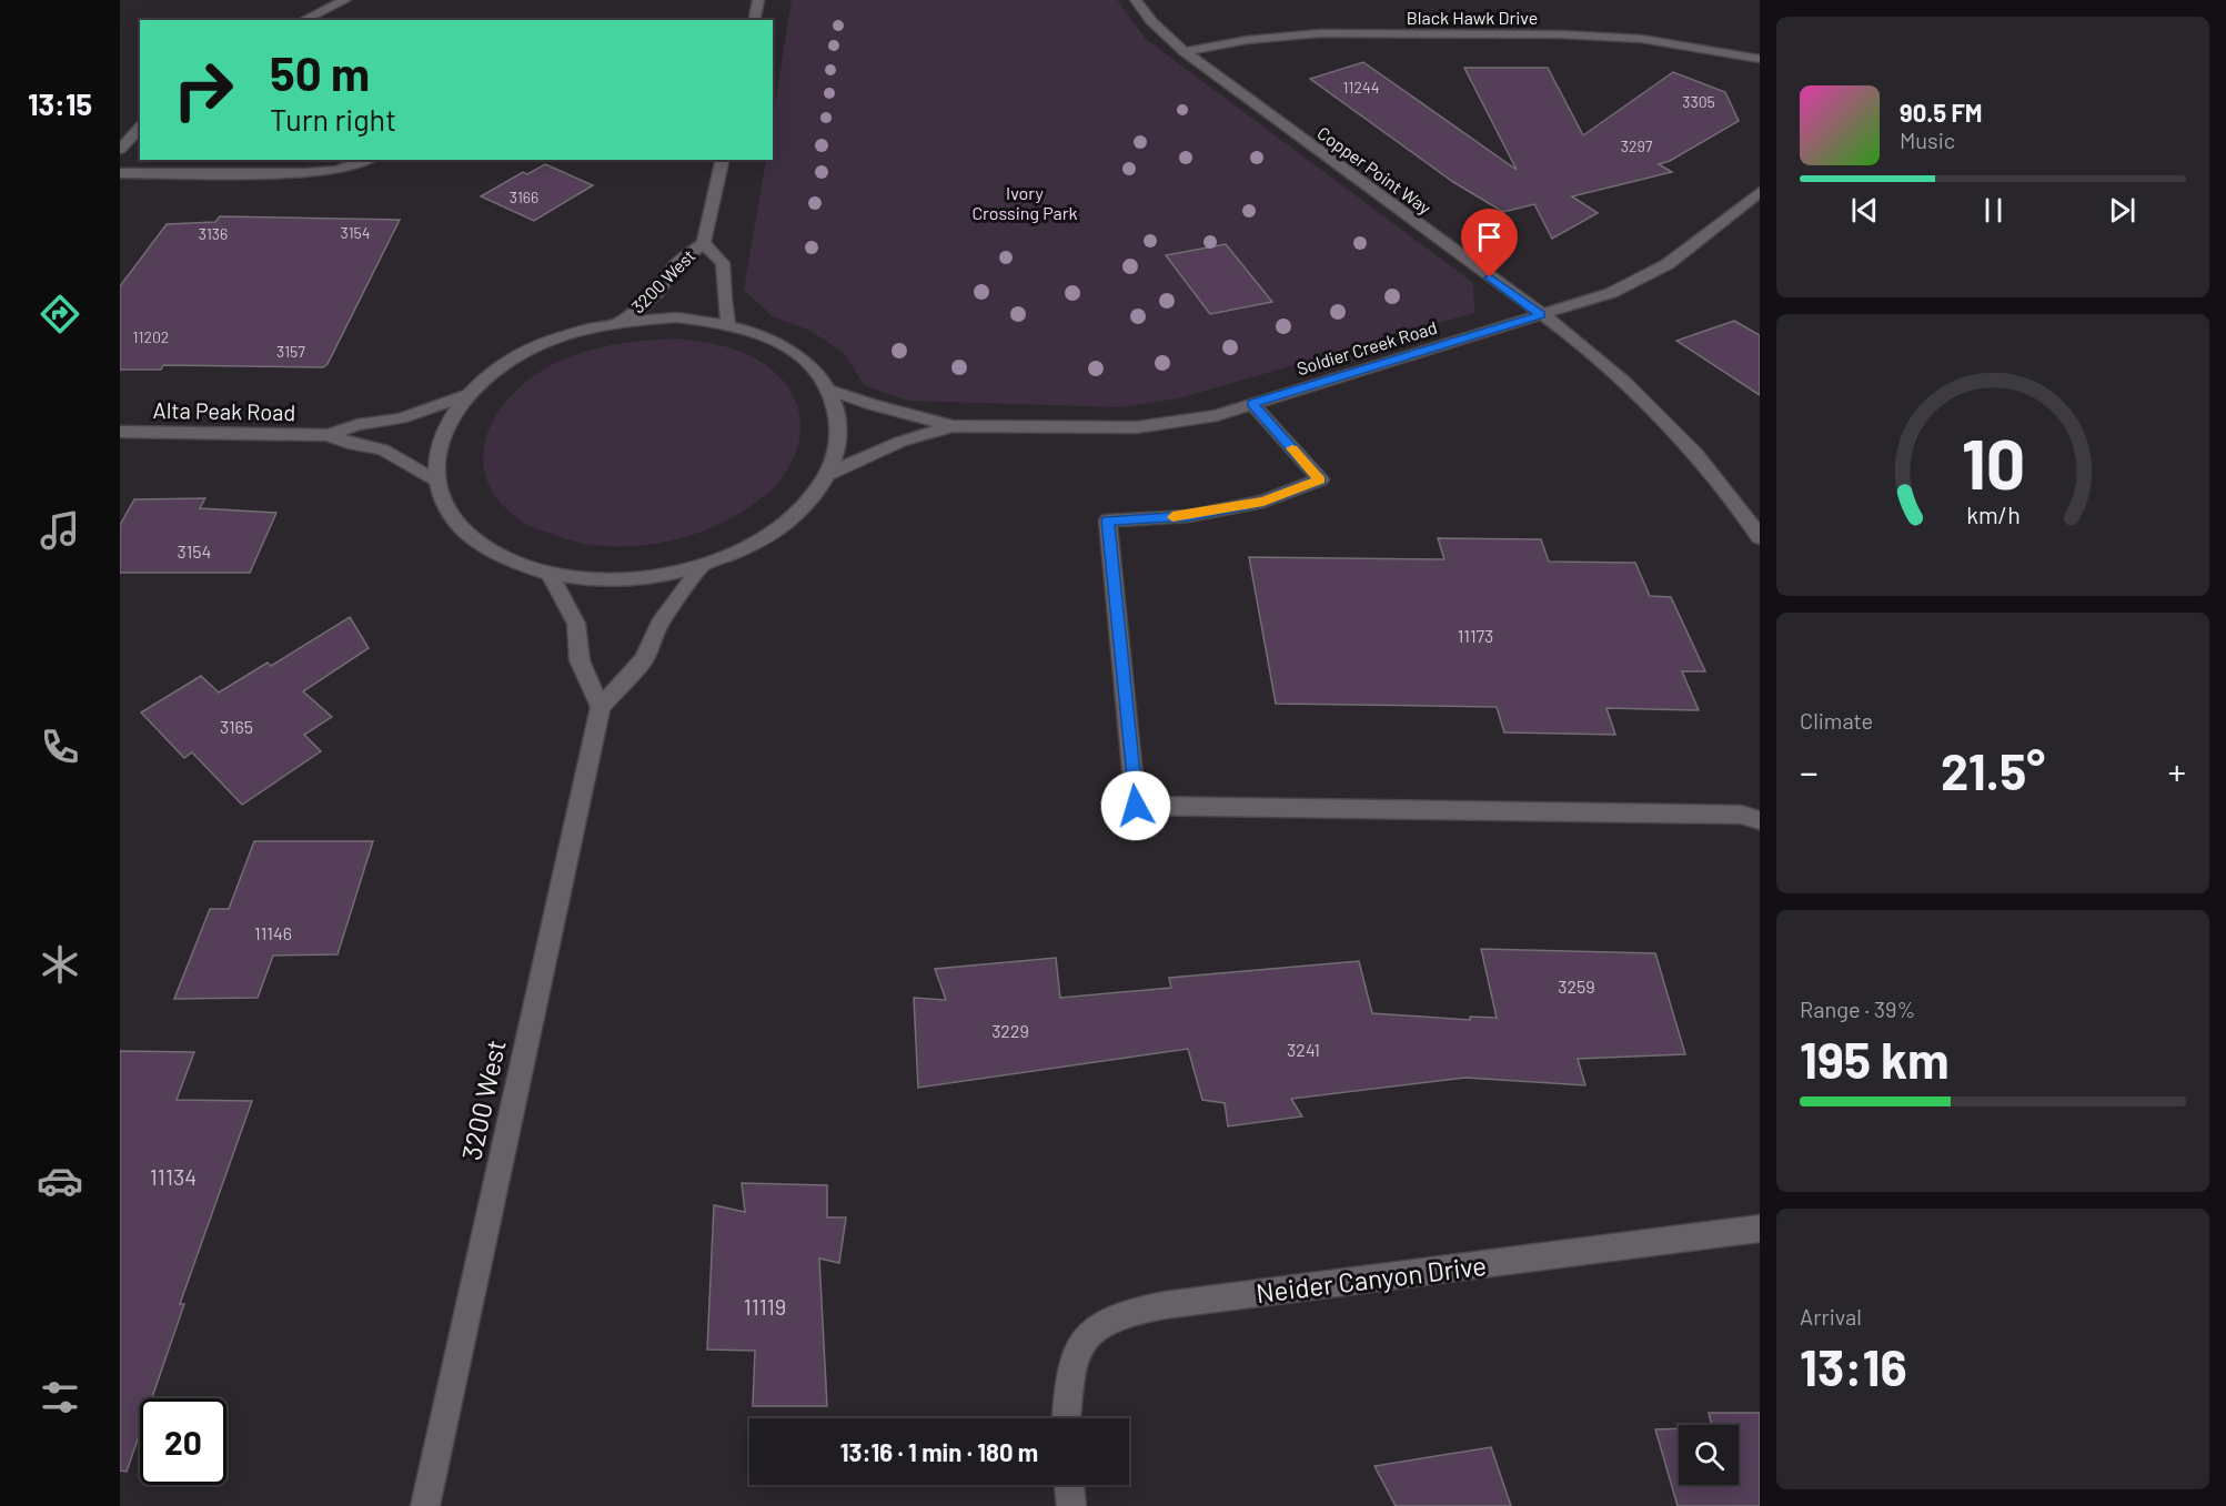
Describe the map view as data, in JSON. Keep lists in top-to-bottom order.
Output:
{
  "streets": {
    "street": [
      "Black Hawk Drive",
      "Copper Point Way",
      "3200 West",
      "Soldier Creek Road",
      "Alta Peak Road",
      "Neider Canyon Drive"
    ]
  },
  "crossings": [
    ["Black Hawk Drive", "Copper Point Way"],
    ["Copper Point Way", "Soldier Creek Road"],
    ["3200 West", "Soldier Creek Road"],
    ["3200 West", "Alta Peak Road"]
  ],
  "parks": ["Ivory Crossing Park"],
  "house_numbers": [
    "11244",
    "3305",
    "3297",
    "3166",
    "3154",
    "3136",
    "11202",
    "3157",
    "3154",
    "11173",
    "3165",
    "11146",
    "3259",
    "3229",
    "3241",
    "11134",
    "11119"
  ],
  "page": {
    "tabs": "13:15",
    "turn": ["50 m", "Turn right"],
    "song": ["90.5 FM", "Music"],
    "tile": [
      "Climate",
      ["Range · 39%", "195 km"],
      ["Arrival", "13:16"]
    ],
    "heat": ["−", "21.5°", "+"],
    "limit": "20",
    "trip": "13:16 · 1 min · 180 m",
    "gauge": ["10", "km/h"]
  }
}
